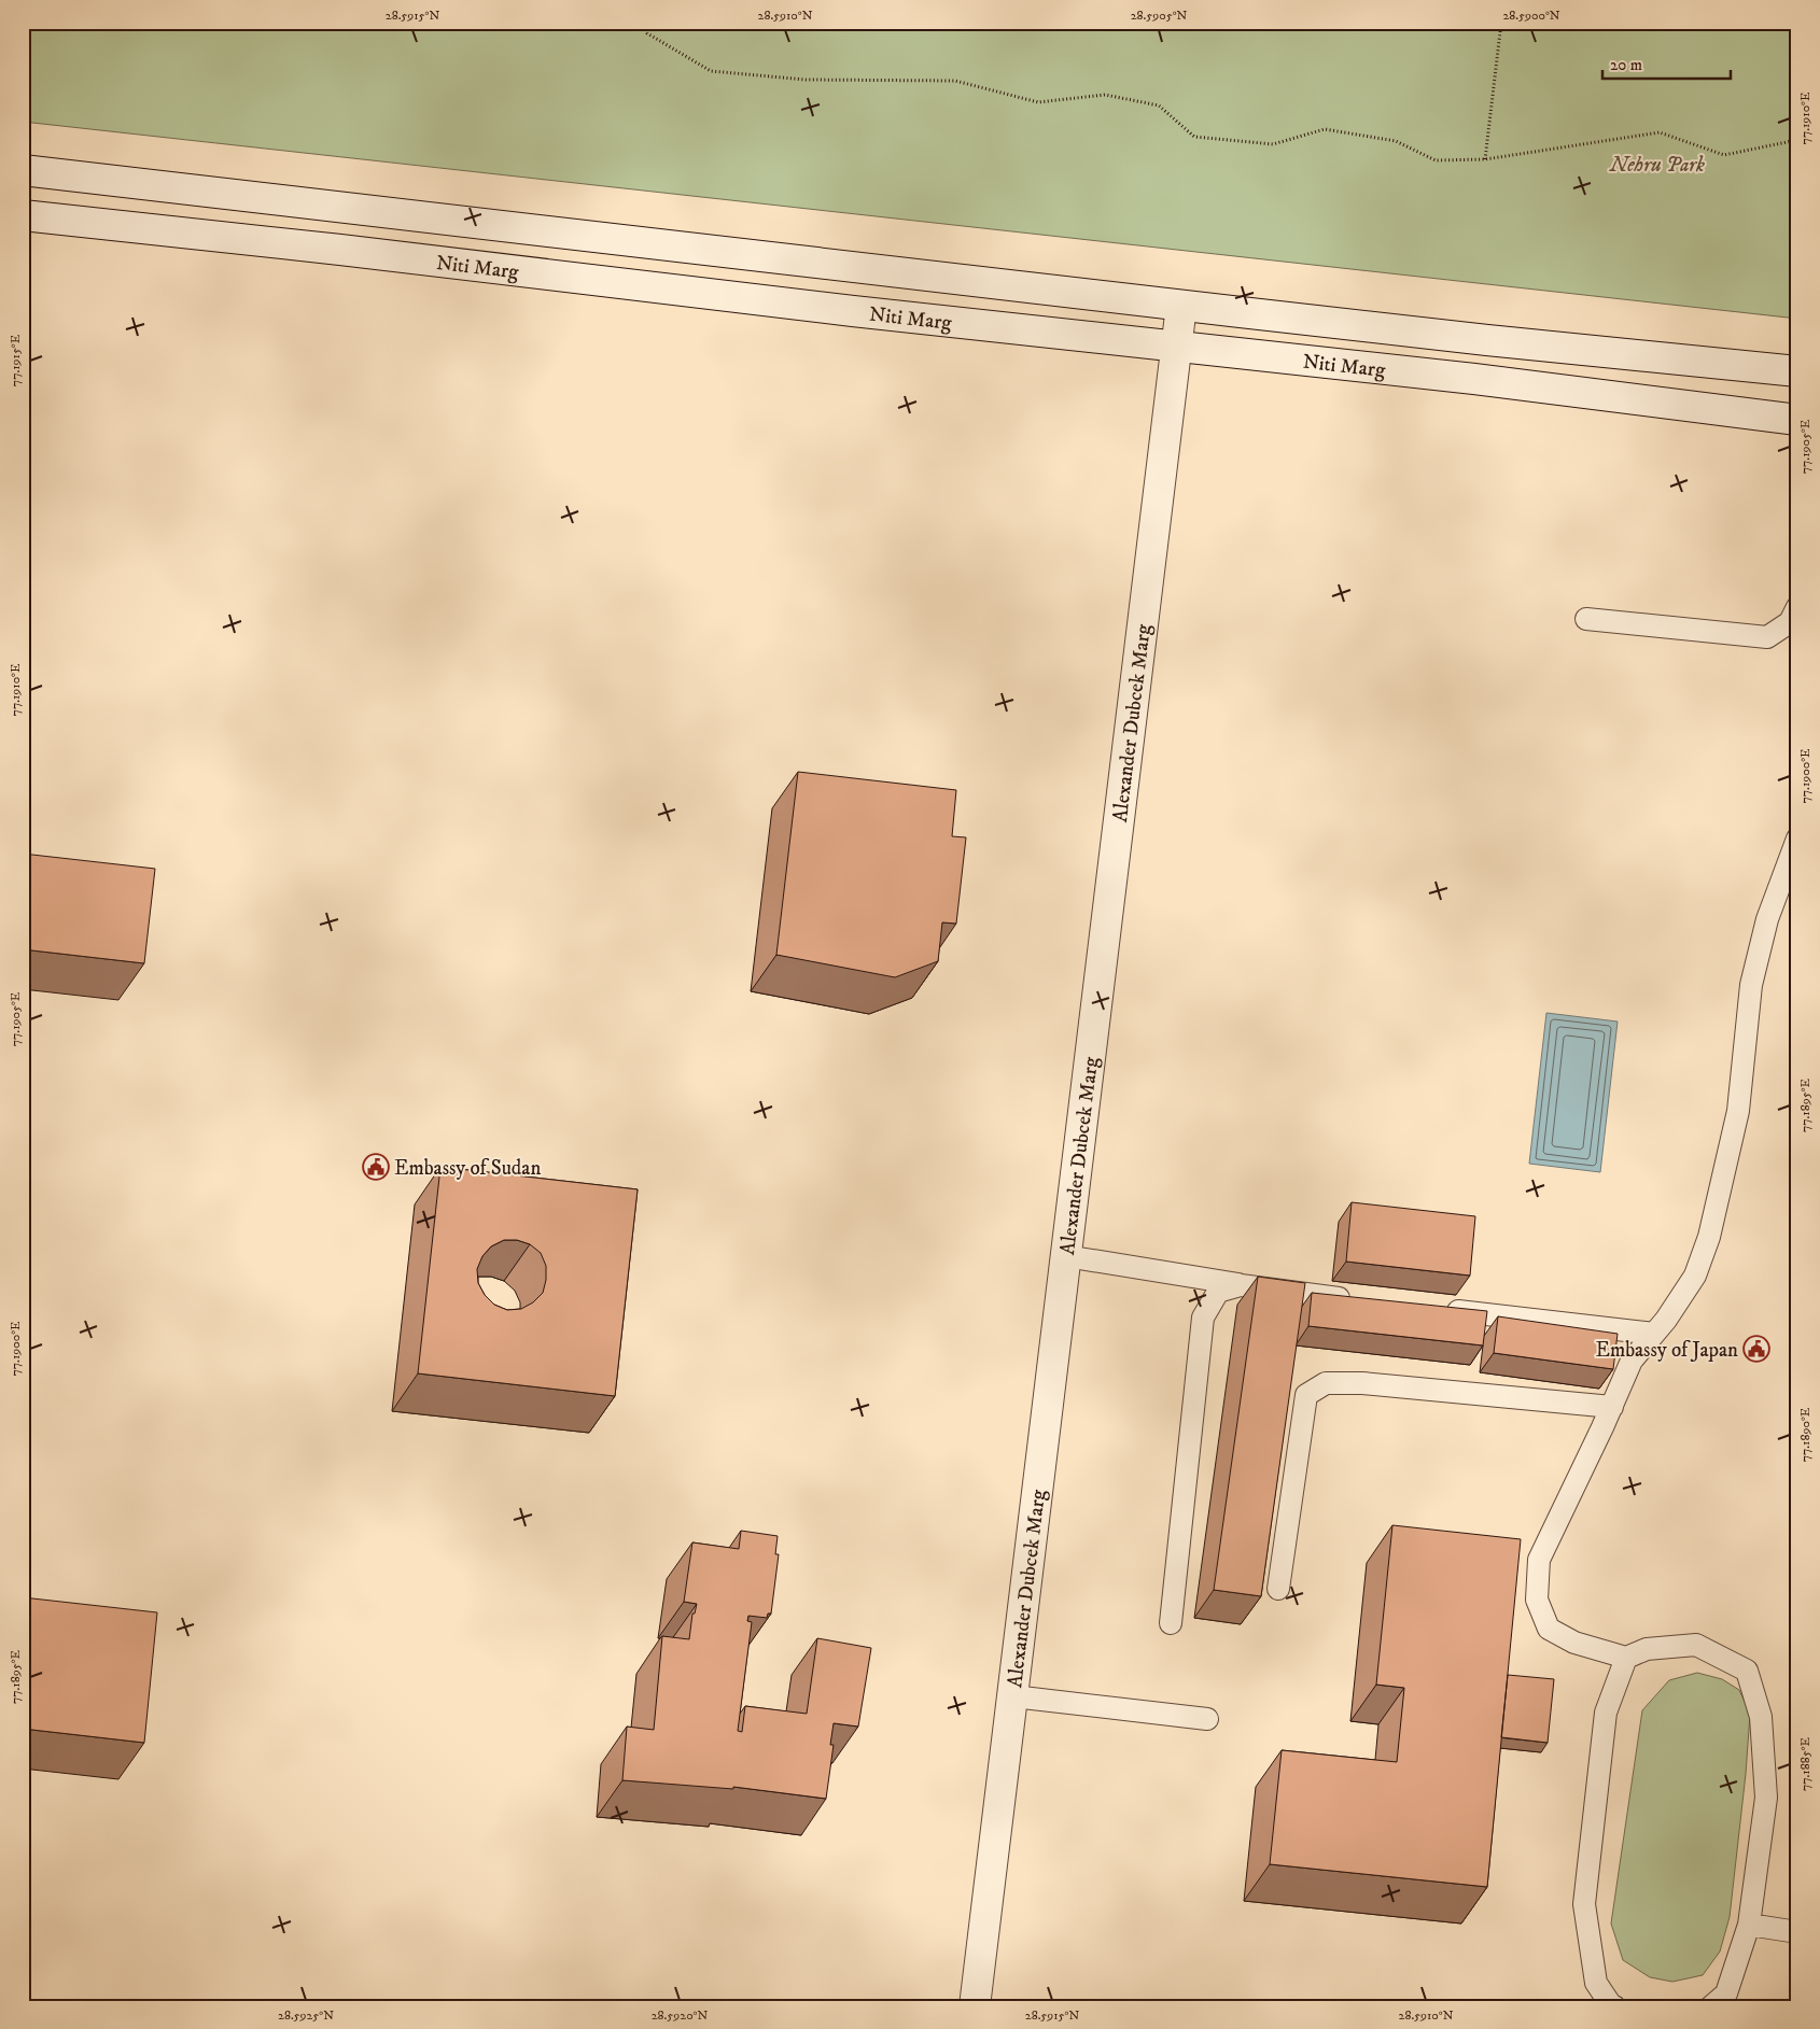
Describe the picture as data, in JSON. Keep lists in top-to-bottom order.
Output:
{
  "streets": {
    "street": ["Niti Marg", "Alexander Dubcek Marg"]
  },
  "crossings": [
    ["Niti Marg", "Alexander Dubcek Marg"]
  ],
  "parks": ["Nehru Park"],
  "places": {
    "public building": ["Embassy of Sudan", "Embassy of Japan"]
  },
  "scale_bar": "20 m",
  "coordinates": [
    "28.5915°N",
    "28.5910°N",
    "28.5905°N",
    "28.5900°N",
    "77.1910°E",
    "77.1915°E",
    "77.1905°E",
    "77.1900°E",
    "77.1895°E",
    "77.1890°E",
    "77.1885°E",
    "28.5925°N",
    "28.5920°N"
  ]
}
